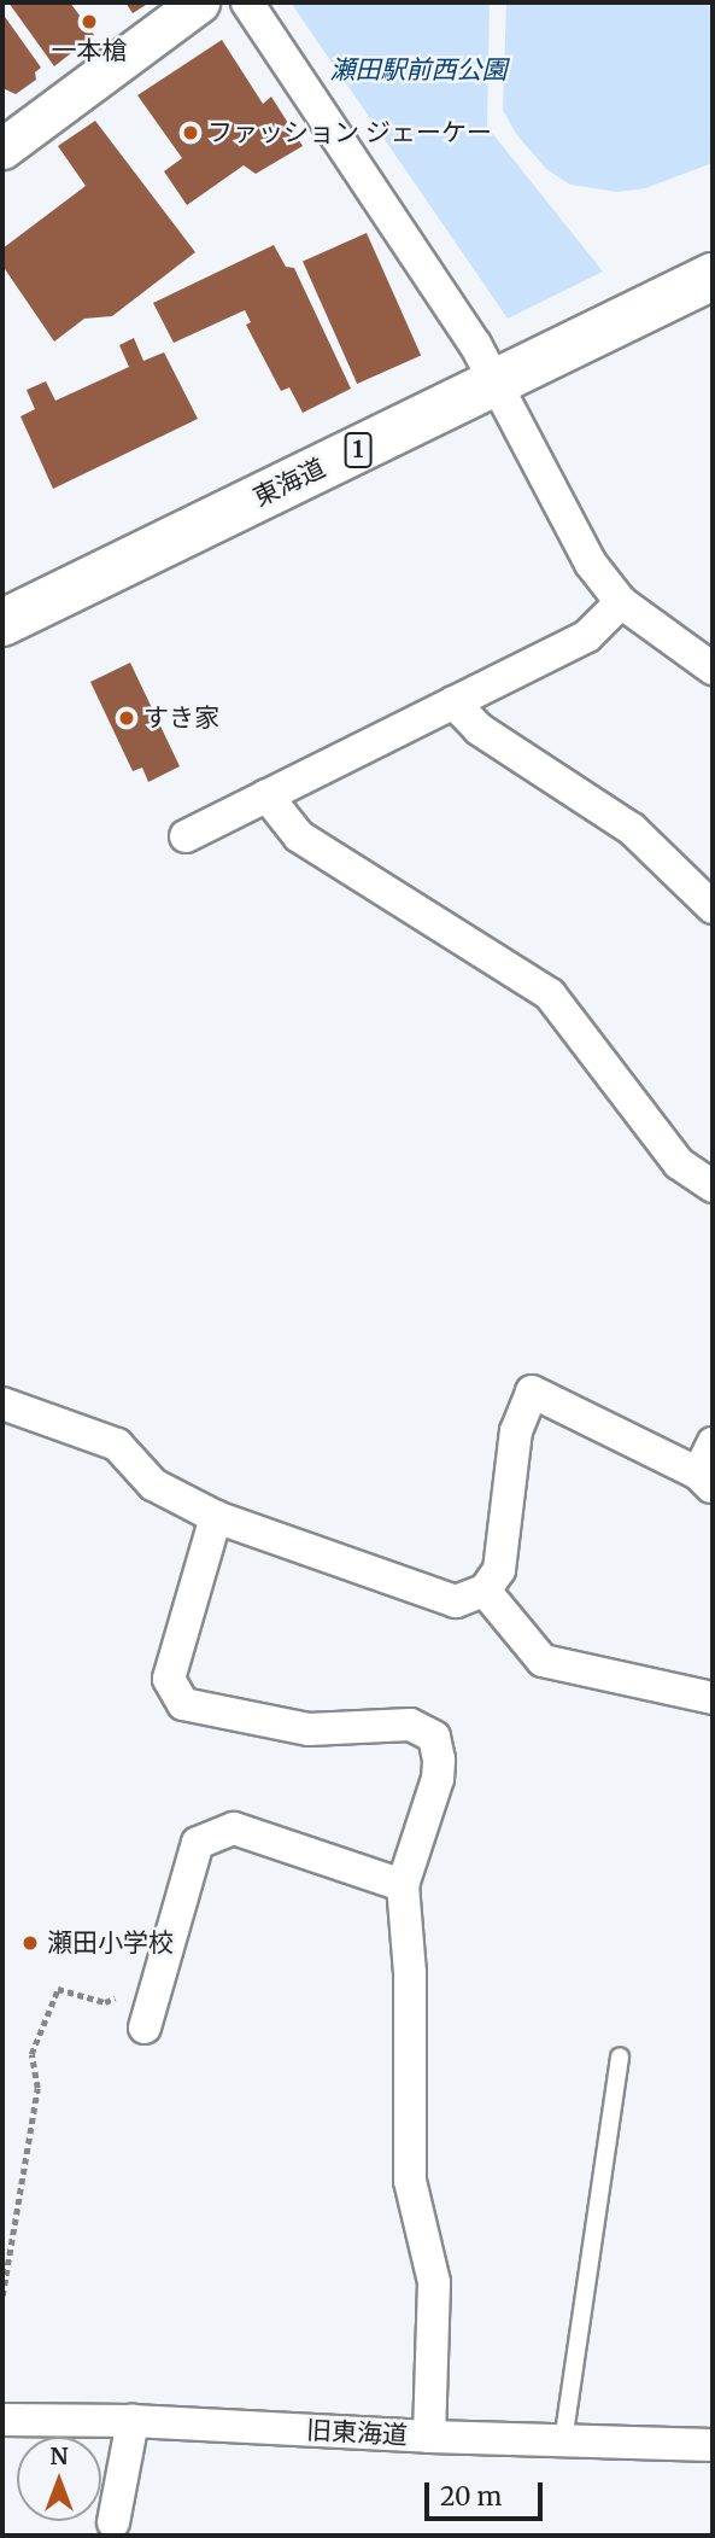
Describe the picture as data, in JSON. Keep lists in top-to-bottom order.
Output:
{
  "streets": {
    "highway": ["1", "東海道"],
    "street": ["旧東海道"]
  },
  "parks": ["瀬田駅前西公園"],
  "places": [
    "一本槍",
    "ファッション ジェーケー",
    "すき家",
    "瀬田小学校"
  ],
  "scale_bar": "20 m",
  "north": "top"
}
